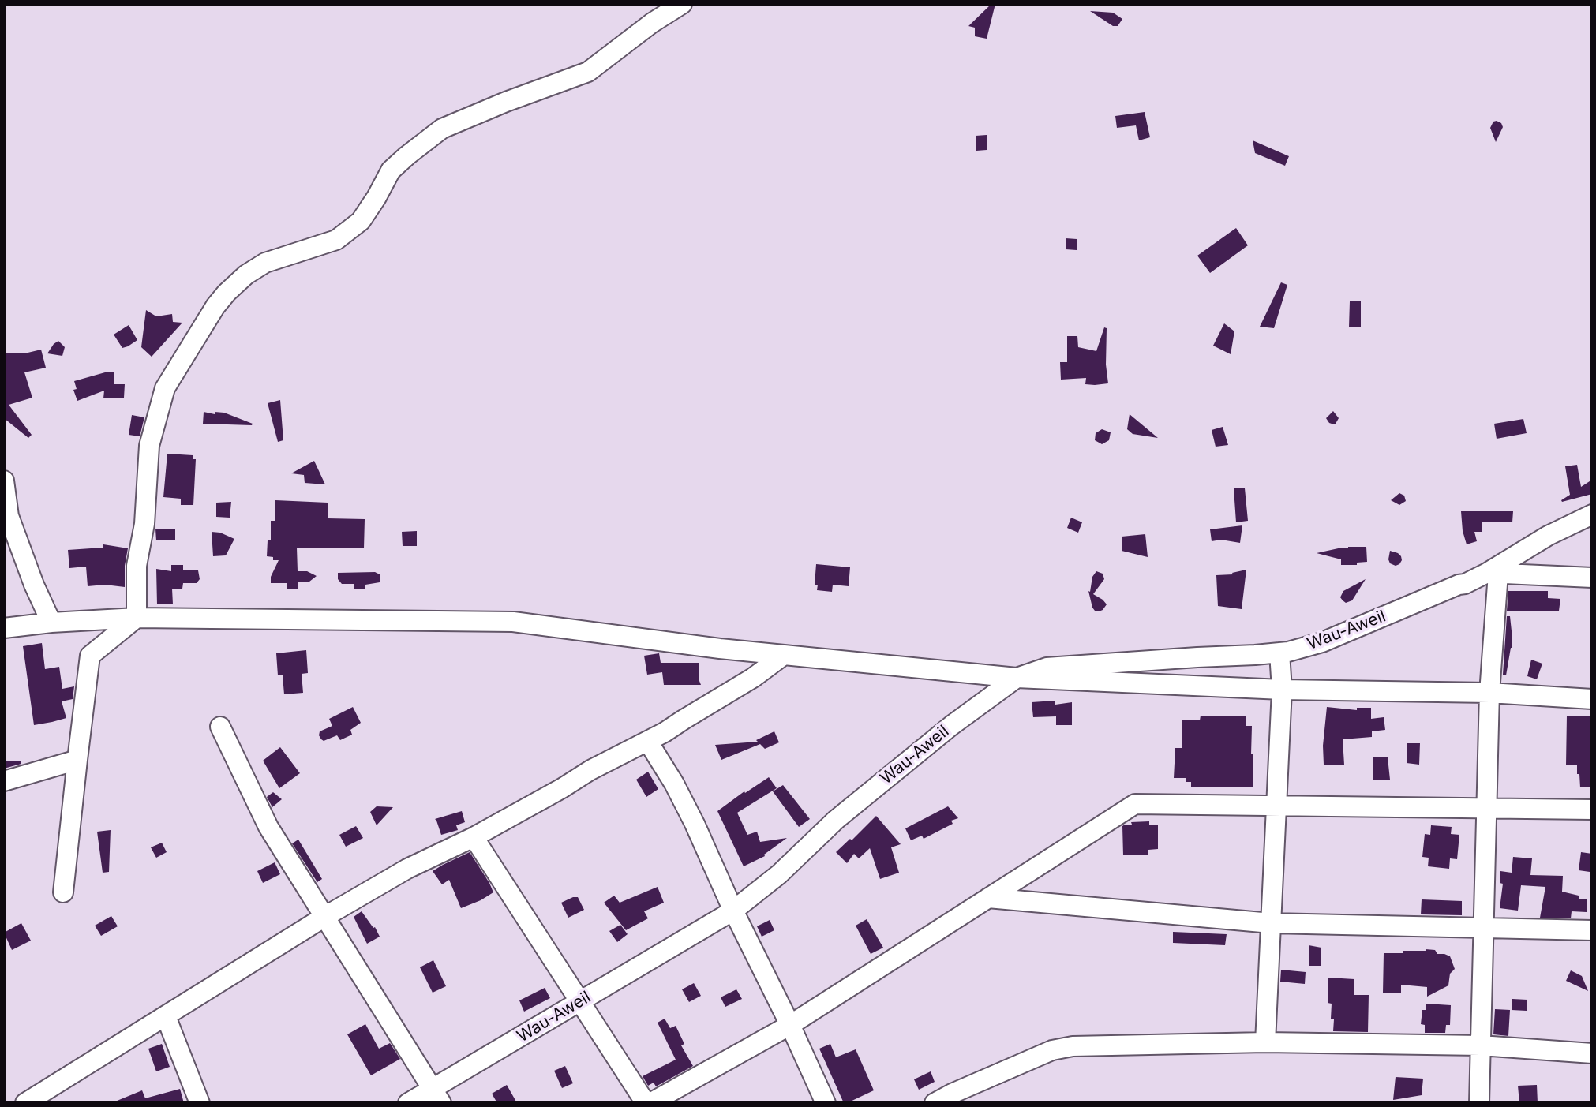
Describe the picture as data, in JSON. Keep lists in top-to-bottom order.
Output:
{
  "streets": {
    "street": ["Wau-Aweil"]
  }
}
